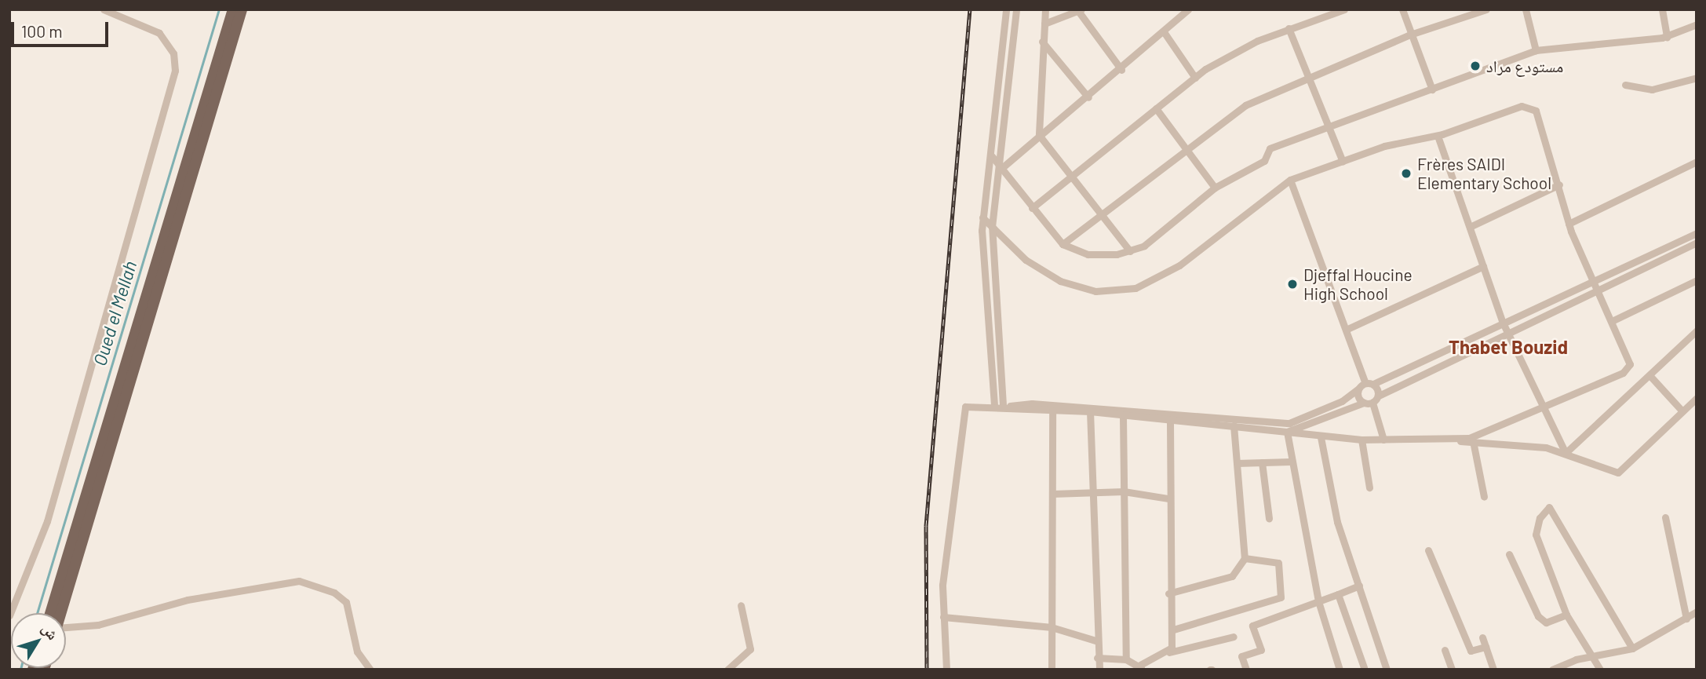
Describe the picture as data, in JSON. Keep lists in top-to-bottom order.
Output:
{
  "districts": ["Thabet Bouzid"],
  "water": ["Oued el Mellah"],
  "places": ["مستودع مراد", "Frères SAIDI Elementary School", "Djeffal Houcine High School"],
  "scale_bar": "100 m",
  "north": "top right"
}
